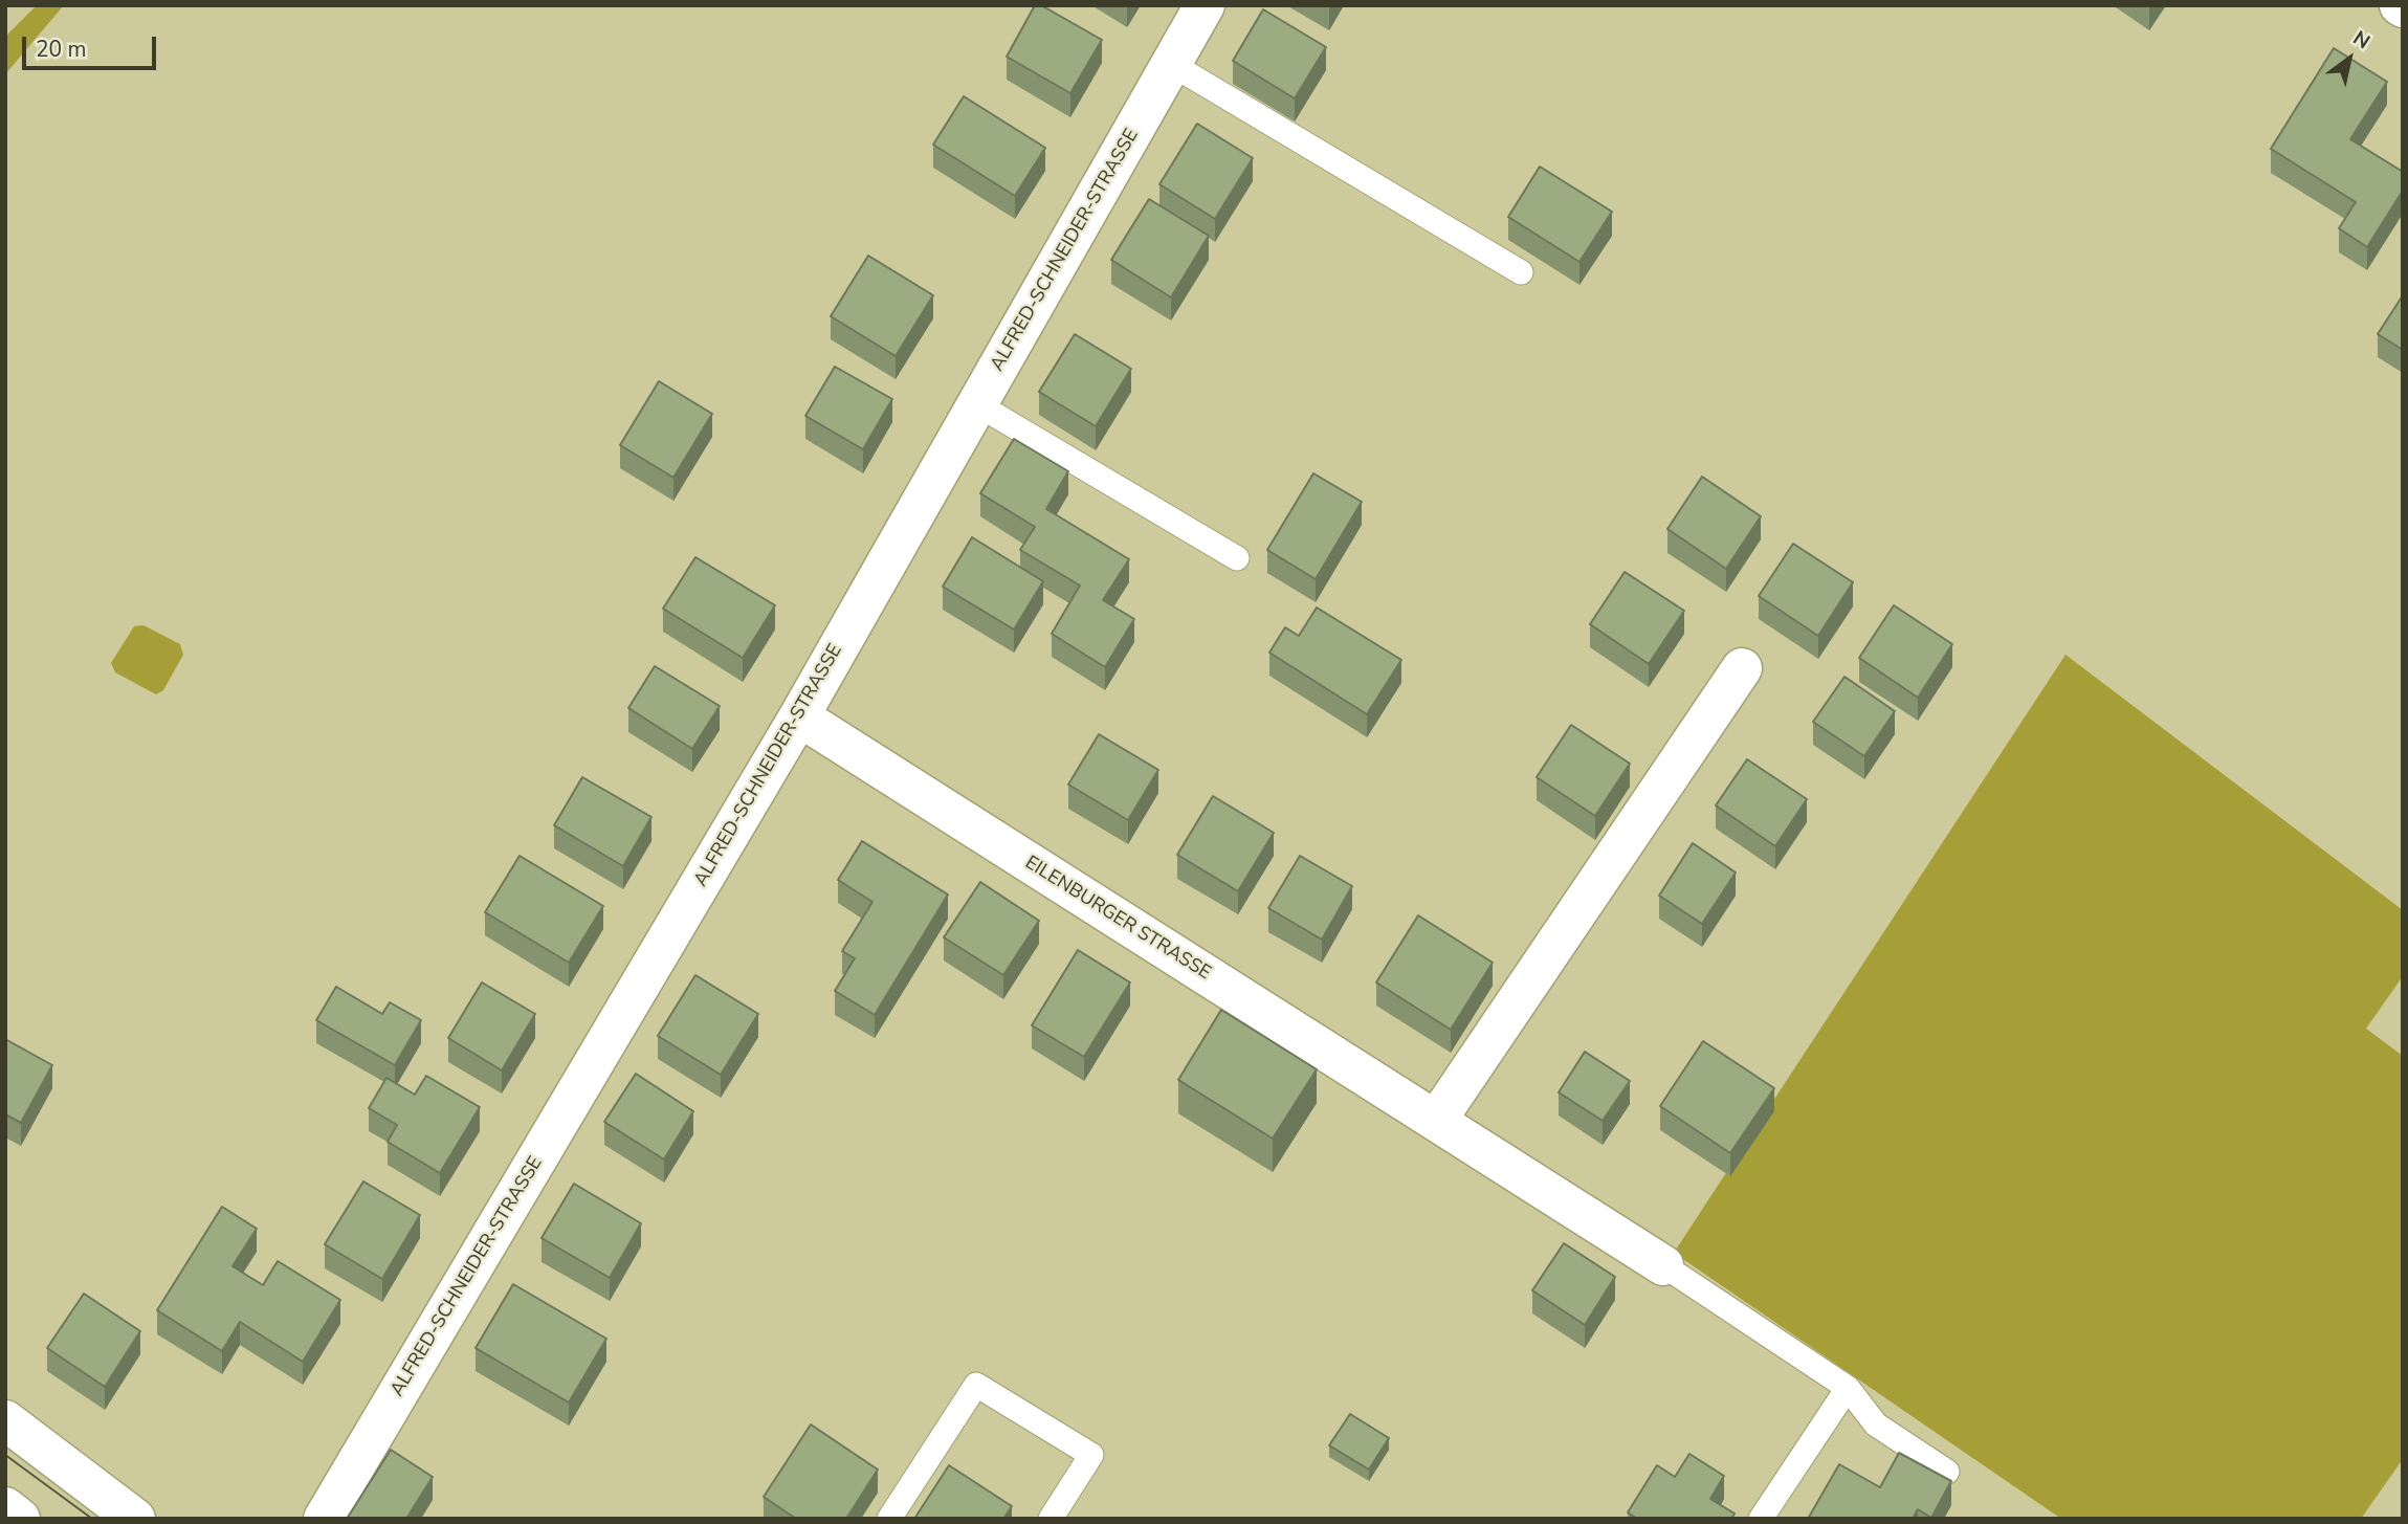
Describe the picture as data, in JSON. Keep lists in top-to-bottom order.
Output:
{
  "streets": {
    "street": ["ALFRED-SCHNEIDER-STRASSE", "EILENBURGER STRASSE"]
  },
  "crossings": [
    ["ALFRED-SCHNEIDER-STRASSE", "EILENBURGER STRASSE"]
  ],
  "scale_bar": "20 m",
  "north": "top right"
}
